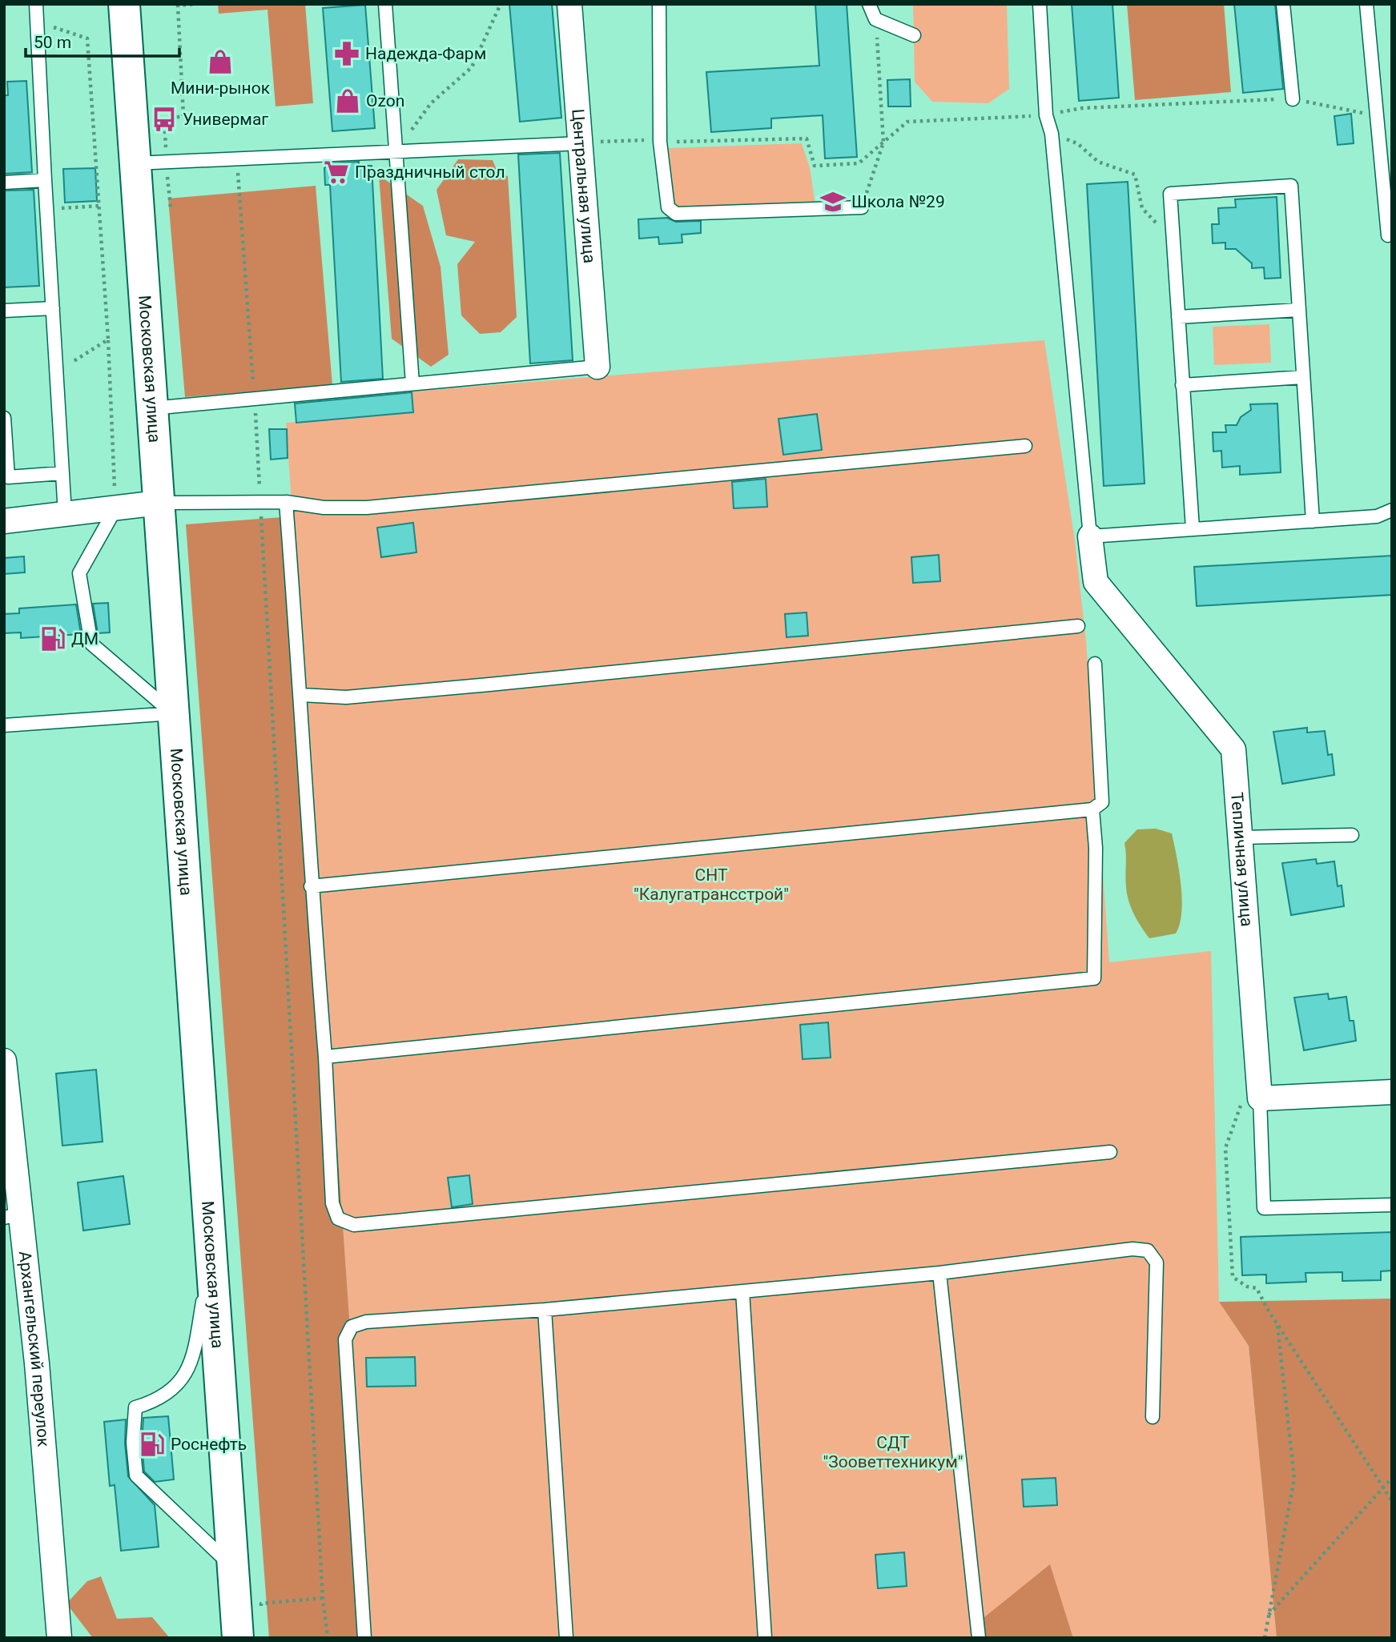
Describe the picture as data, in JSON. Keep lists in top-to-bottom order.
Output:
{
  "streets": {
    "main road": ["Московская улица"],
    "street": ["Центральная улица", "Тепличная улица", "Архангельский переулок"]
  },
  "parks": ["СНТ \"Калугатрансстрой\"", "СДТ \"Зооветтехникум\""],
  "places": {
    "pharmacy": ["Надежда-Фарм"],
    "shop": ["Мини-рынок", "Ozon"],
    "bus stop": ["Универмаг"],
    "supermarket": ["Праздничный стол"],
    "school or university": ["Школа №29"],
    "fuel station": ["ДМ", "Роснефть"]
  },
  "scale_bar": "50 m"
}
